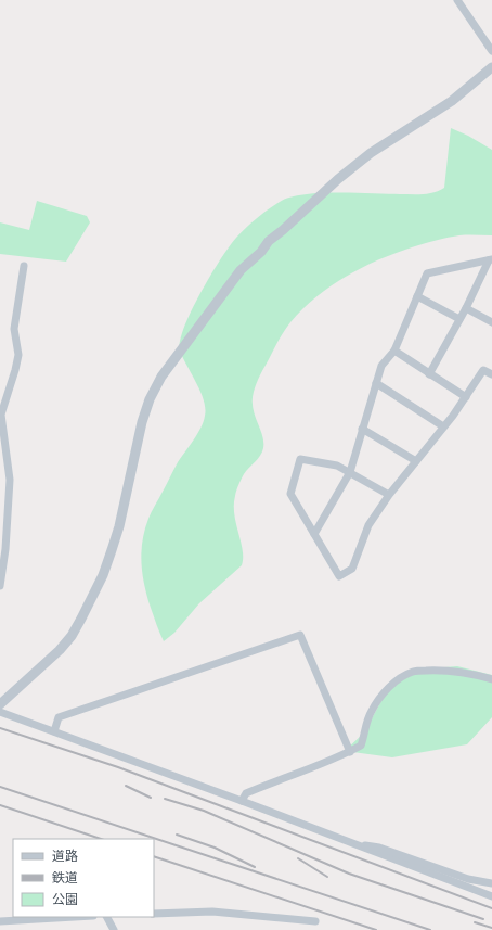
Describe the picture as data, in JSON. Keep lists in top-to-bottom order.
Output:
{
  "legend": ["道路", "鉄道", "公園"]
}
